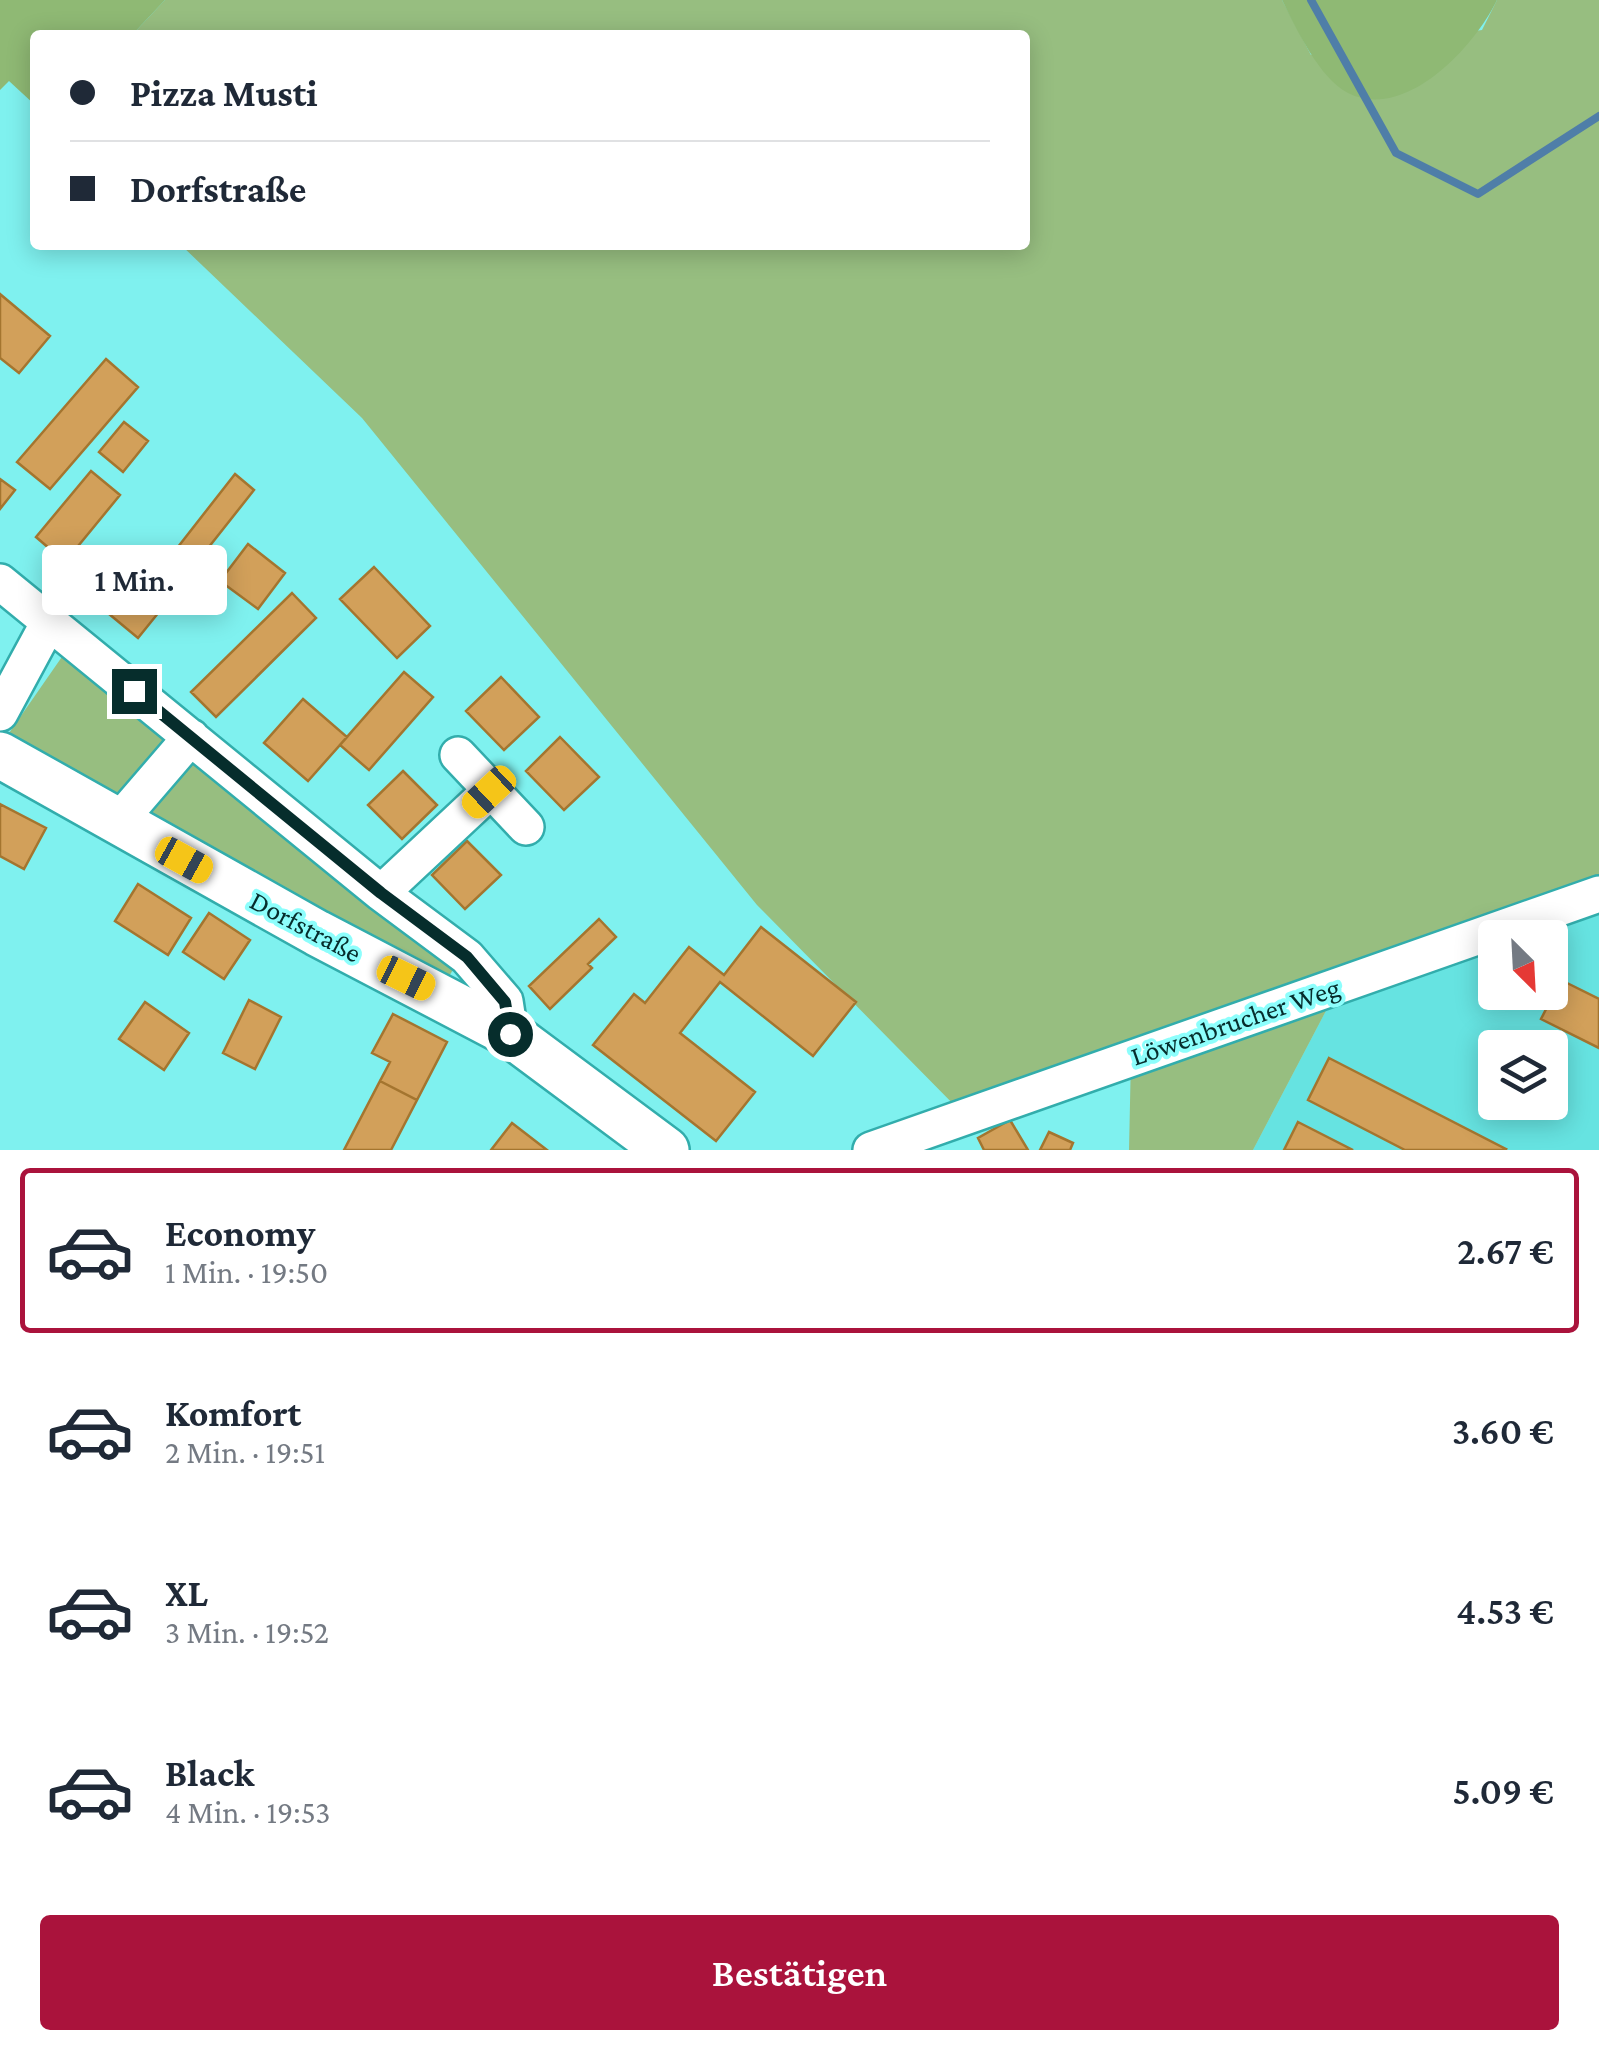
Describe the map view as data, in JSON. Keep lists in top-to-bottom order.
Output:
{
  "streets": {
    "main road": ["Dorfstraße"],
    "street": ["Löwenbrucher Weg"]
  },
  "north": "bottom right",
  "page": {
    "banner": ["Pizza Musti", "Dorfstraße"],
    "bubble": "1 Min.",
    "list": [
      {
        "name": "Economy",
        "note": "1 Min. · 19:50",
        "value": "2.67 €"
      },
      {
        "name": "Komfort",
        "note": "2 Min. · 19:51",
        "value": "3.60 €"
      },
      {
        "name": "XL",
        "note": "3 Min. · 19:52",
        "value": "4.53 €"
      },
      {
        "name": "Black",
        "note": "4 Min. · 19:53",
        "value": "5.09 €"
      }
    ],
    "buttons": "Bestätigen"
  }
}
